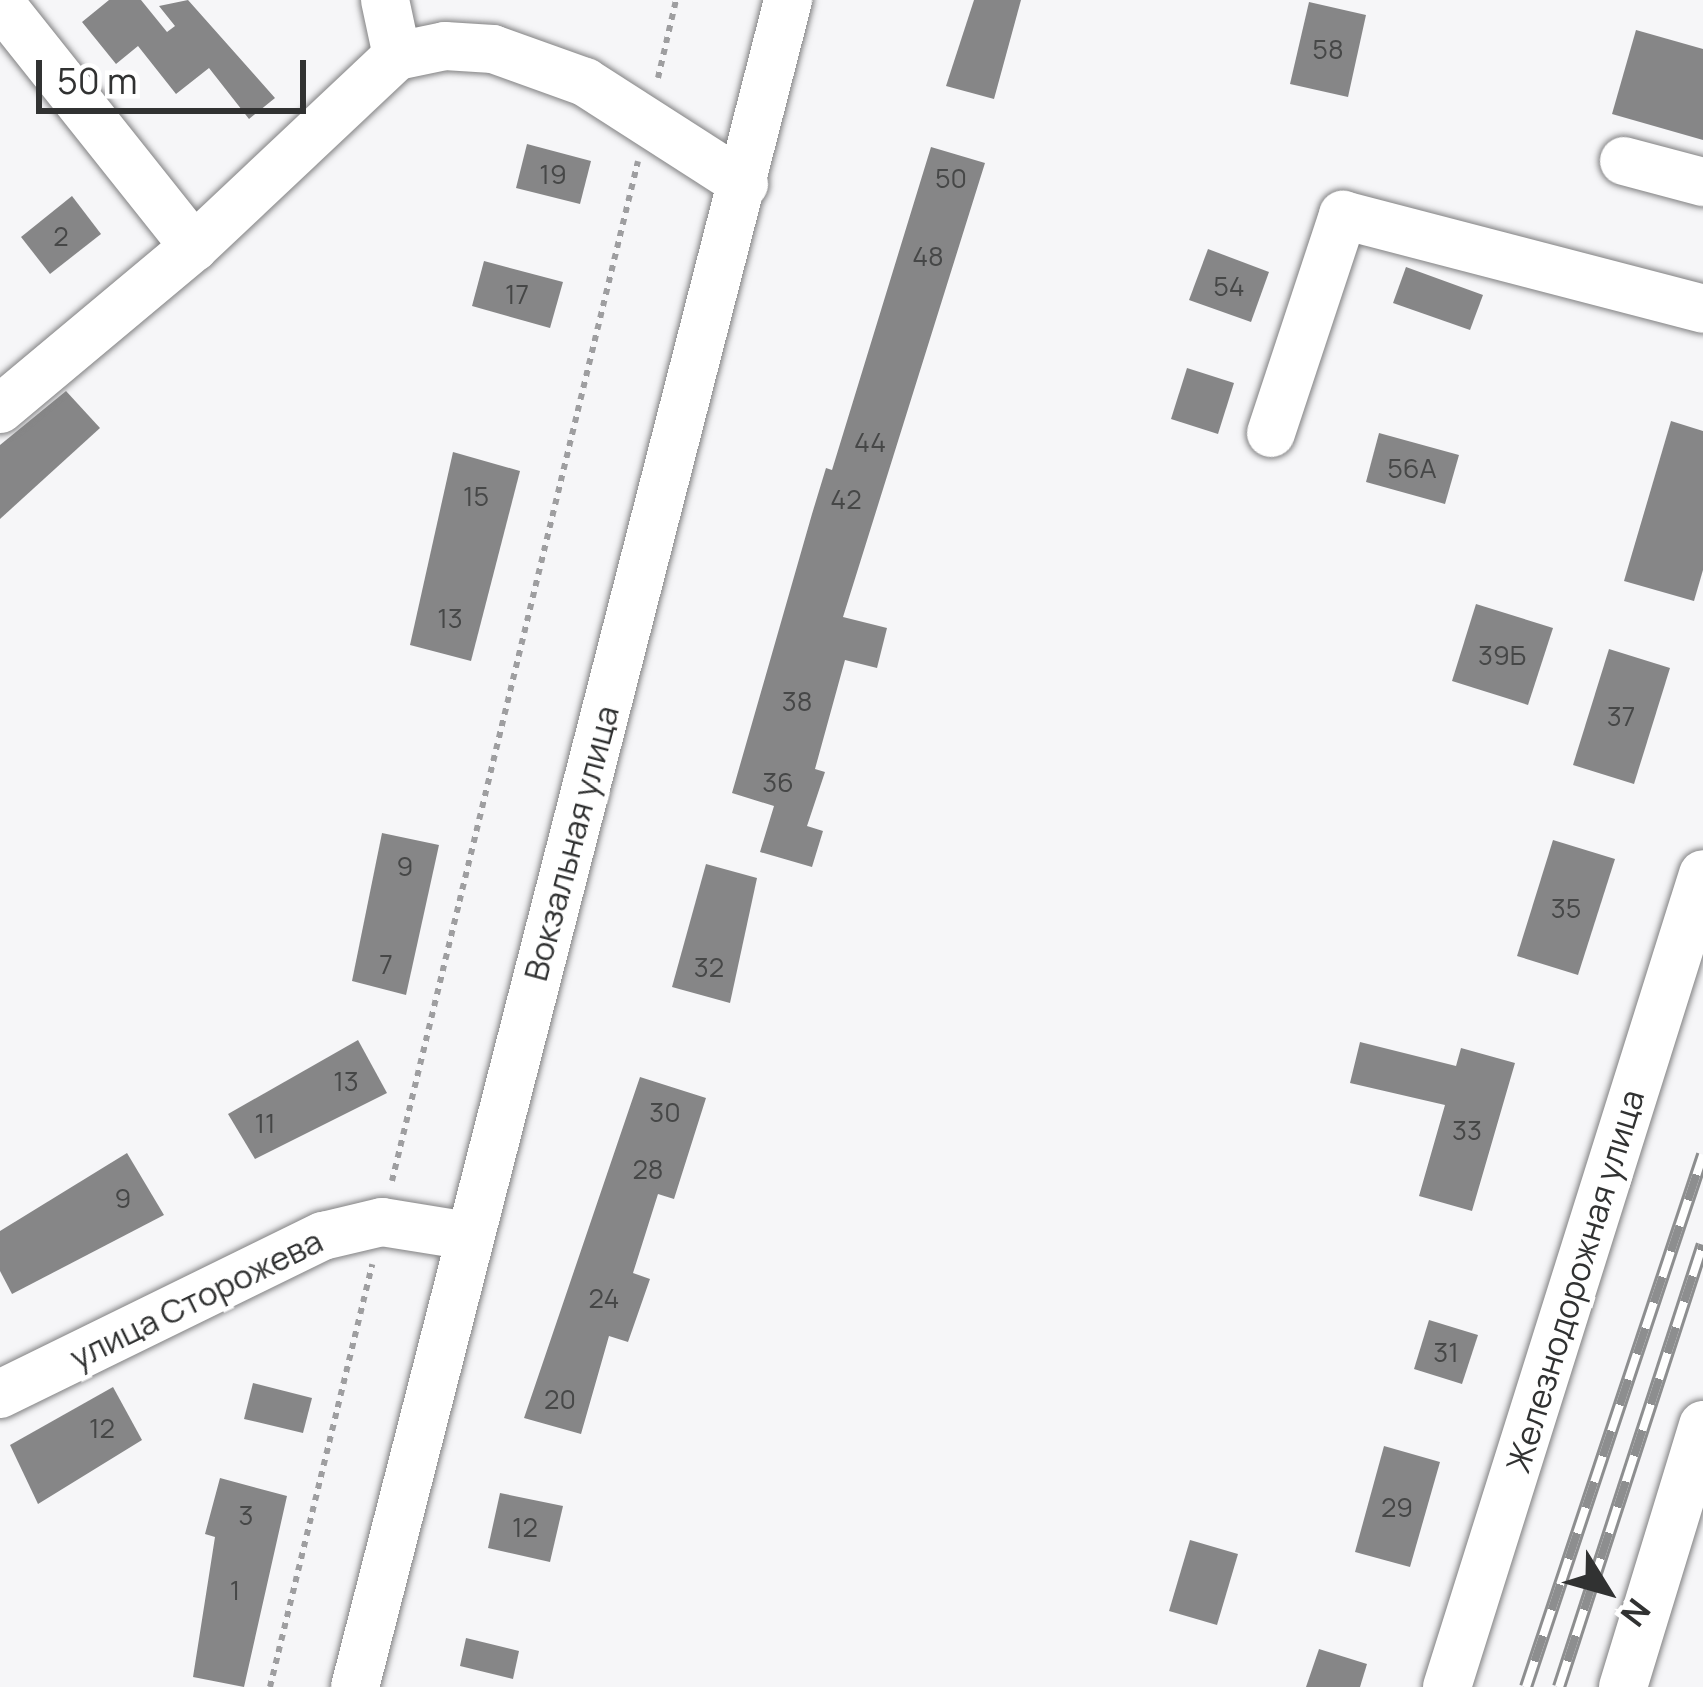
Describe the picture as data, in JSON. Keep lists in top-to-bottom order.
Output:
{
  "streets": {
    "street": ["Вокзальная улица", "Железнодорожная улица", "улица Сторожева"]
  },
  "crossings": [
    ["Вокзальная улица", "улица Сторожева"]
  ],
  "house_numbers": [
    "58",
    "19",
    "50",
    "2",
    "48",
    "54",
    "17",
    "44",
    "56А",
    "15",
    "42",
    "13",
    "39Б",
    "38",
    "37",
    "36",
    "9",
    "35",
    "7",
    "32",
    "13",
    "30",
    "11",
    "33",
    "28",
    "9",
    "24",
    "31",
    "20",
    "12",
    "29",
    "3",
    "12",
    "1"
  ],
  "scale_bar": "50 m",
  "north": "bottom right"
}
